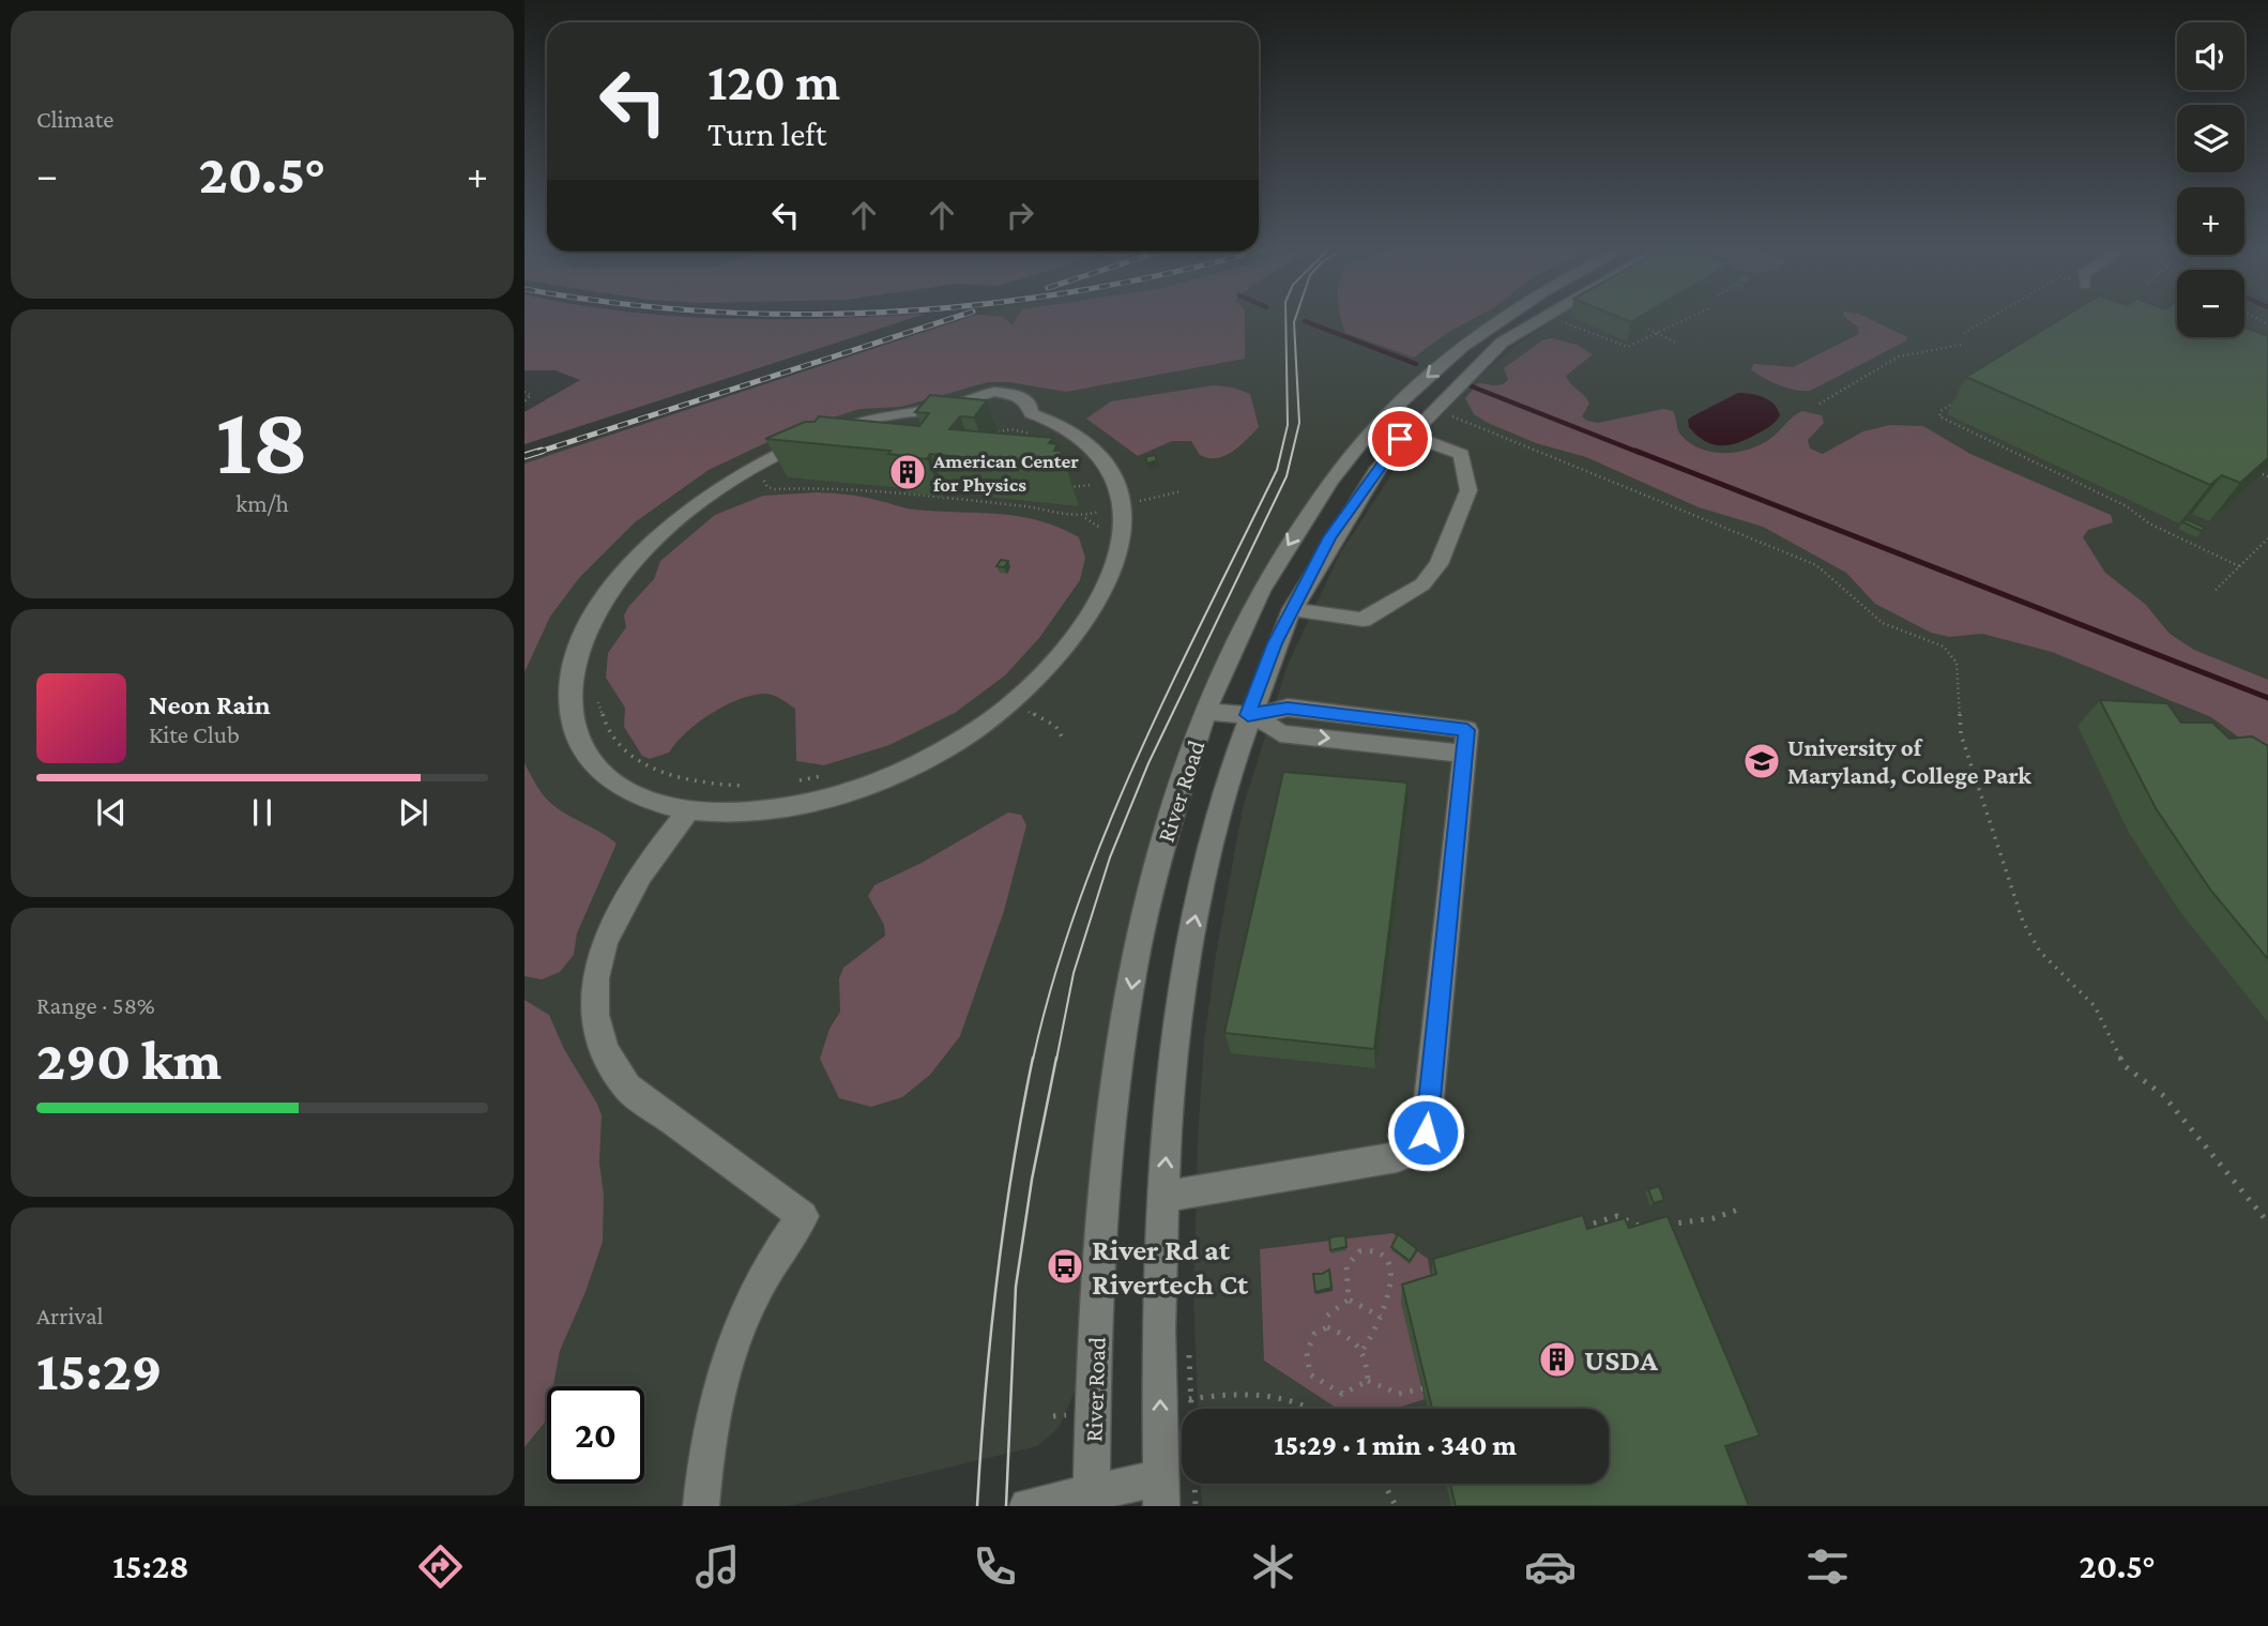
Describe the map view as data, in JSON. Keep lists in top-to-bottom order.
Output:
{
  "streets": {
    "street": ["River Road"]
  },
  "places": {
    "building": ["American Center for Physics", "USDA"],
    "school or university": ["University of Maryland, College Park"],
    "bus stop": ["River Rd at Rivertech Ct"]
  },
  "page": {
    "tile": [
      "Climate",
      ["18", "km/h"],
      ["Range · 58%", "290 km"],
      ["Arrival", "15:29"]
    ],
    "map_buttons": ["+", "−"],
    "turn": ["120 m", "Turn left"],
    "heat": ["−", "20.5°", "+"],
    "song": ["Neon Rain", "Kite Club"],
    "limit": "20",
    "trip": "15:29 · 1 min · 340 m",
    "tabs": ["15:28", "20.5°"]
  }
}
